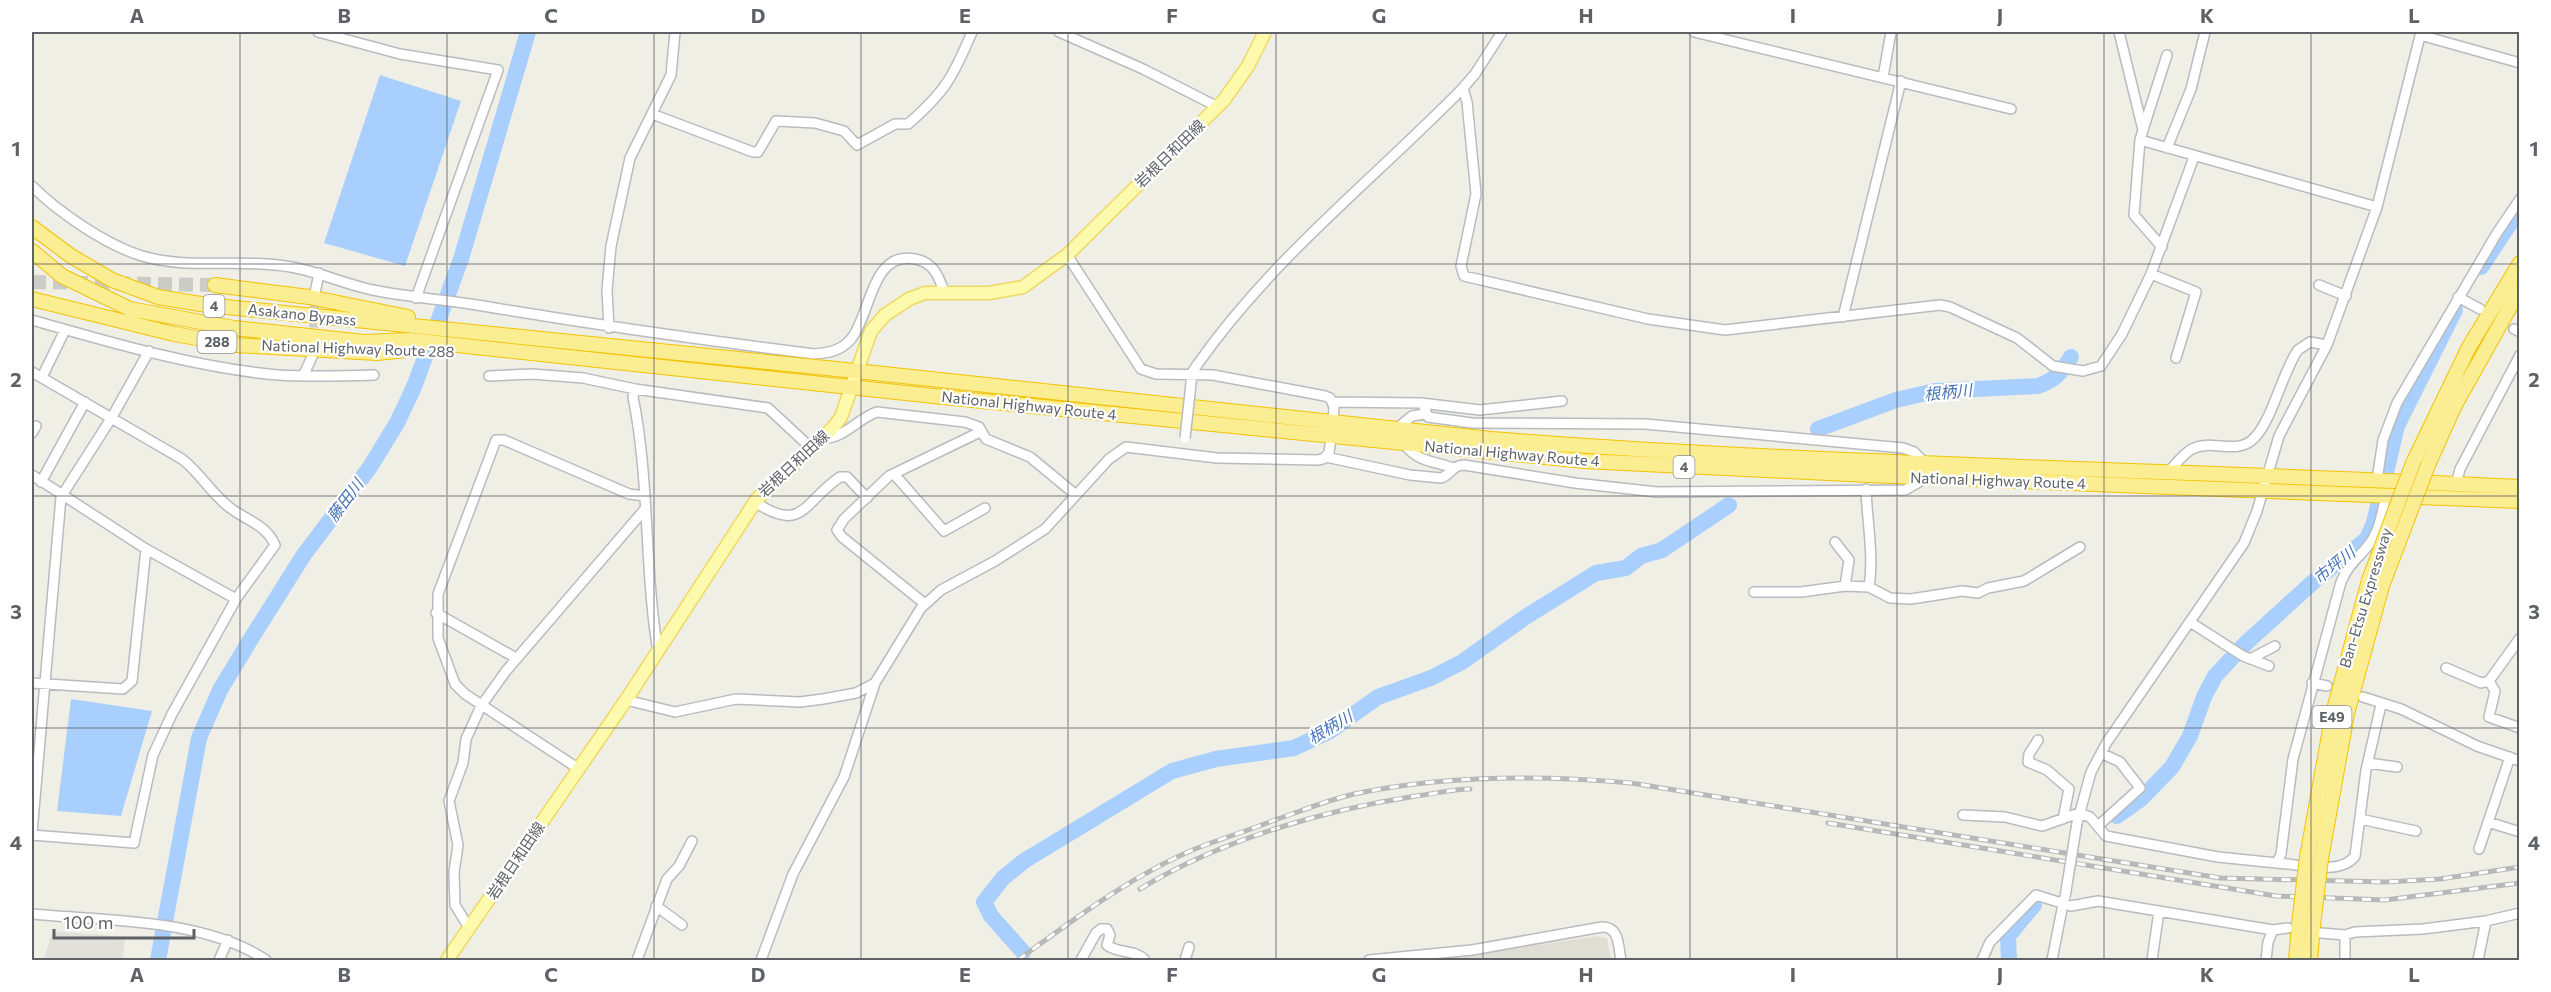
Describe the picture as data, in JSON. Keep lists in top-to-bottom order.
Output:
{
  "streets": {
    "highway": [
      "4",
      "Asakano Bypass",
      "288",
      "National Highway Route 288",
      "National Highway Route 4",
      "Ban-Etsu Expressway",
      "E49"
    ],
    "main road": ["岩根日和田線"]
  },
  "crossings": [
    ["岩根日和田線", "National Highway Route 4"],
    ["Asakano Bypass", "National Highway Route 288"],
    ["National Highway Route 288", "National Highway Route 4"]
  ],
  "water": ["根柄川", "藤田川", "市坪川"],
  "scale_bar": "100 m",
  "grid": {
    "columns": [
      "A",
      "B",
      "C",
      "D",
      "E",
      "F",
      "G",
      "H",
      "I",
      "J",
      "K",
      "L"
    ],
    "rows": [
      "1",
      "2",
      "3",
      "4"
    ]
  }
}
